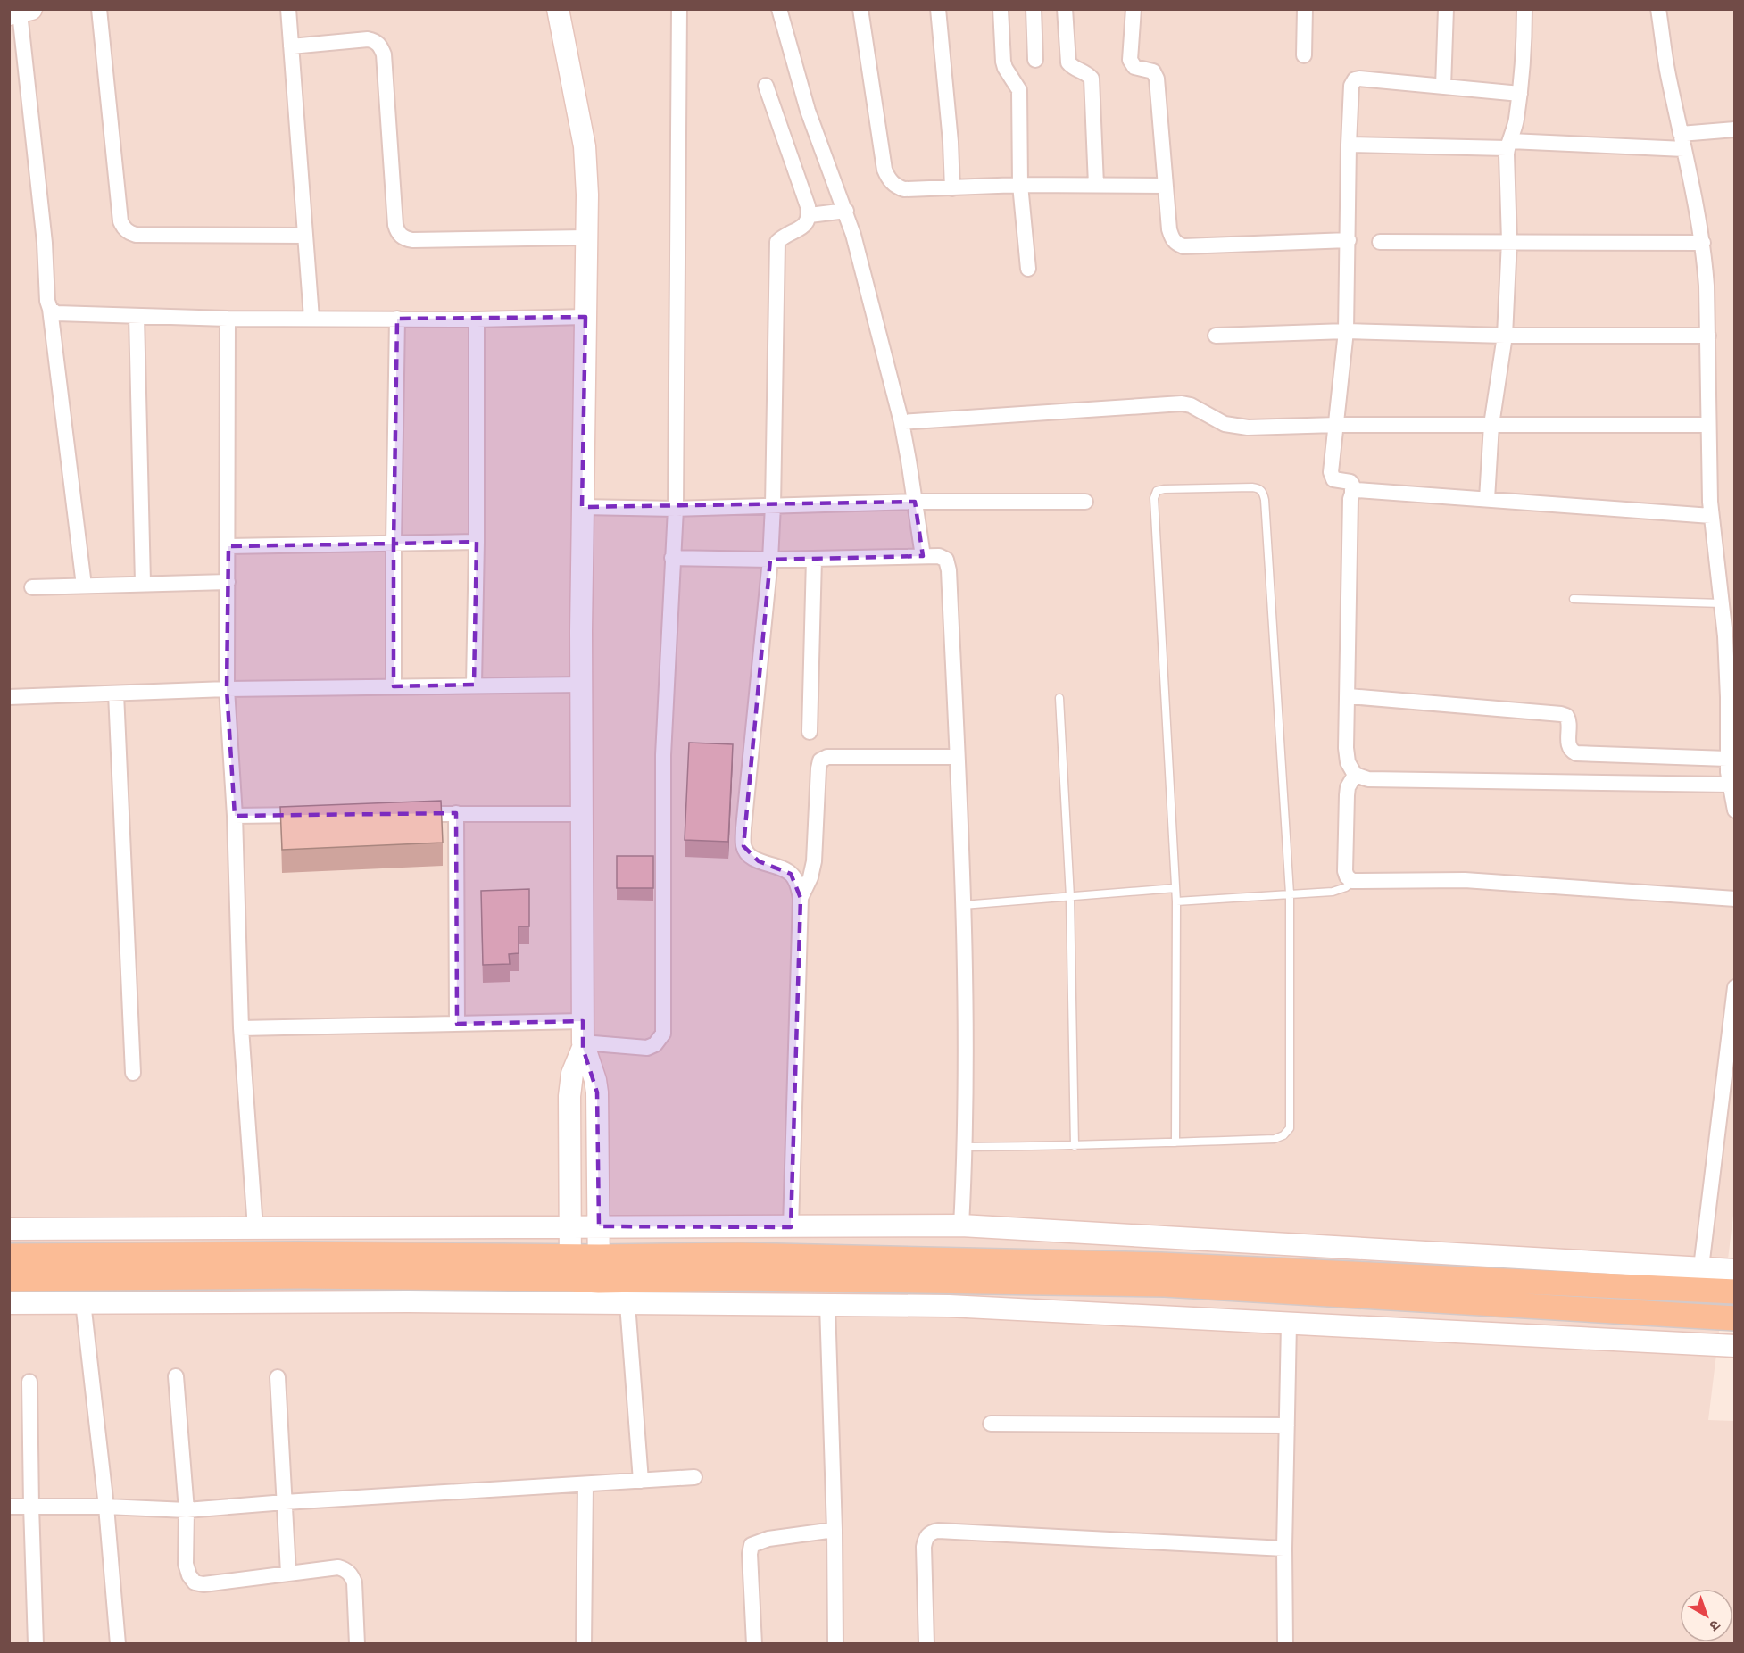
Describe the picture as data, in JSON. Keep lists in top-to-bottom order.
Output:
{
  "north": "bottom right"
}
